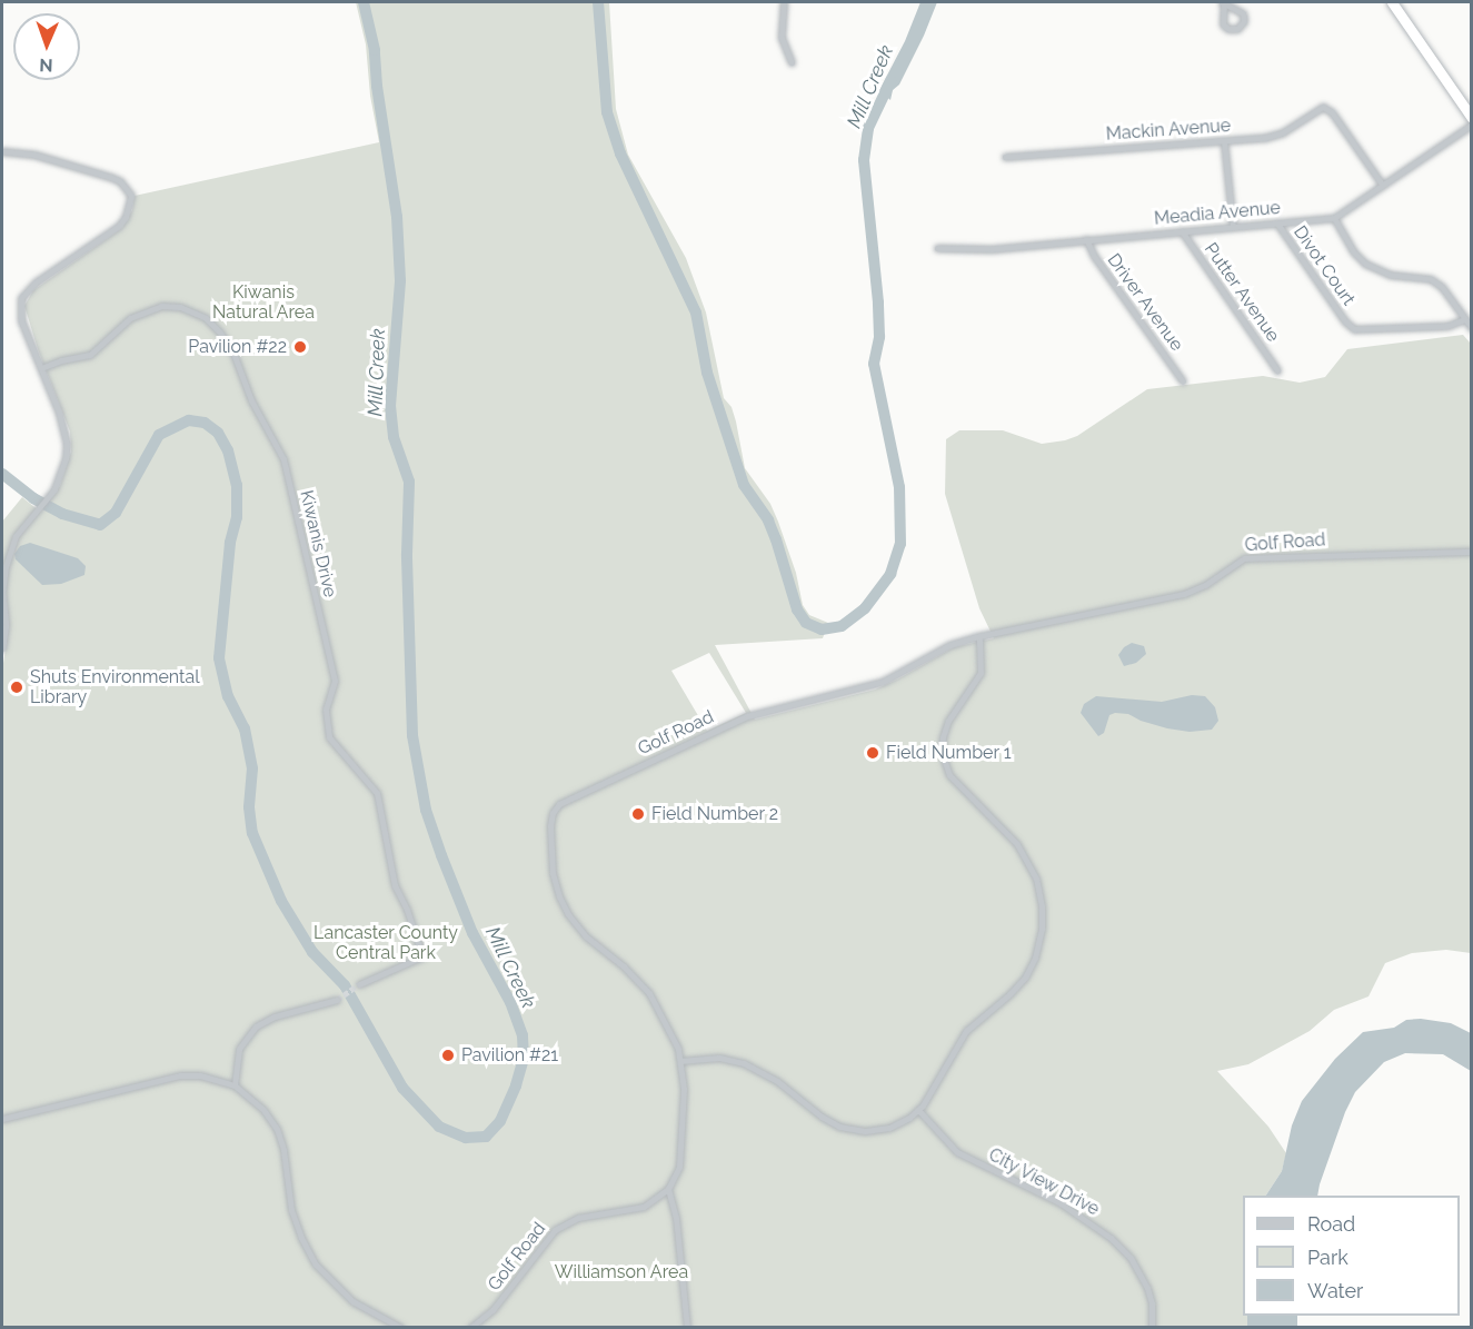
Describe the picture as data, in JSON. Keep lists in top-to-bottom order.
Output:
{
  "streets": {
    "street": [
      "Mackin Avenue",
      "Meadia Avenue",
      "Divot Court",
      "Putter Avenue",
      "Driver Avenue",
      "Golf Road",
      "Kiwanis Drive",
      "City View Drive"
    ]
  },
  "crossings": [
    ["Mackin Avenue", "Meadia Avenue"],
    ["Meadia Avenue", "Divot Court"],
    ["Meadia Avenue", "Putter Avenue"],
    ["Meadia Avenue", "Driver Avenue"]
  ],
  "water": ["Mill Creek"],
  "parks": ["Kiwanis Natural Area", "Lancaster County Central Park", "Williamson Area"],
  "places": [
    "Pavilion #22",
    "Shuts Environmental Library",
    "Field Number 1",
    "Field Number 2",
    "Pavilion #21"
  ],
  "legend": ["Road", "Park", "Water"],
  "north": "bottom"
}
